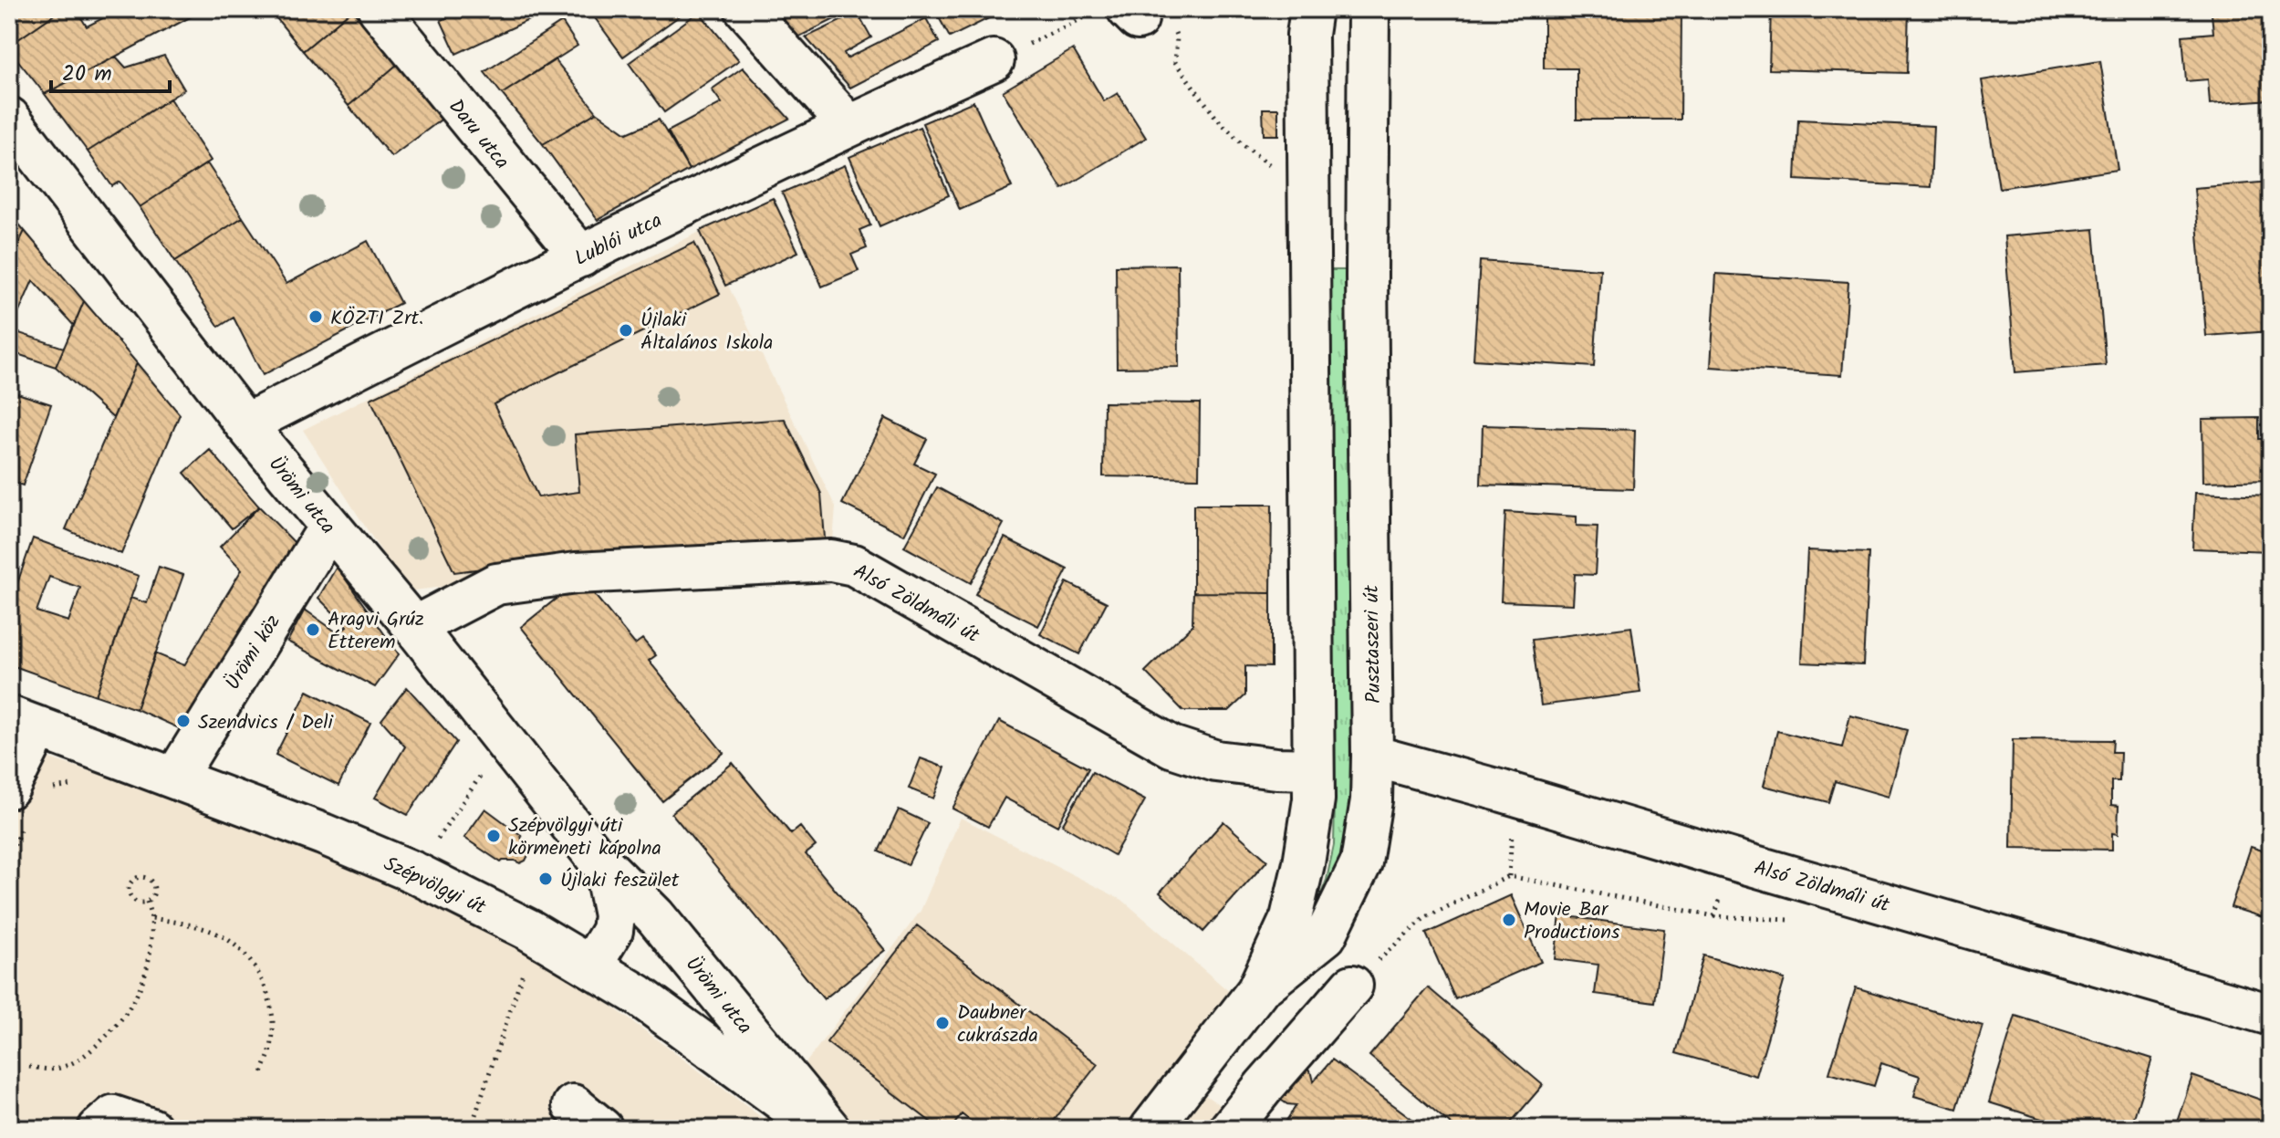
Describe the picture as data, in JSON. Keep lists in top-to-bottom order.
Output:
{
  "streets": {
    "street": [
      "Daru utca",
      "Lublói utca",
      "Ürömi utca",
      "Alsó Zöldmáli út",
      "Pusztaszeri út",
      "Ürömi köz",
      "Szépvölgyi út"
    ]
  },
  "crossings": [
    ["Daru utca", "Lublói utca"],
    ["Lublói utca", "Ürömi utca"],
    ["Ürömi utca", "Alsó Zöldmáli út"],
    ["Ürömi utca", "Ürömi köz"],
    ["Ürömi utca", "Szépvölgyi út"],
    ["Alsó Zöldmáli út", "Pusztaszeri út"],
    ["Ürömi köz", "Szépvölgyi út"]
  ],
  "places": [
    "KÖZTI Zrt.",
    "Újlaki Általános Iskola",
    "Aragvi Grúz Étterem",
    "Szendvics / Deli",
    "Szépvölgyi úti körmeneti kápolna",
    "Újlaki feszület",
    "Movie Bar Productions",
    "Daubner cukrászda"
  ],
  "scale_bar": "20 m"
}
